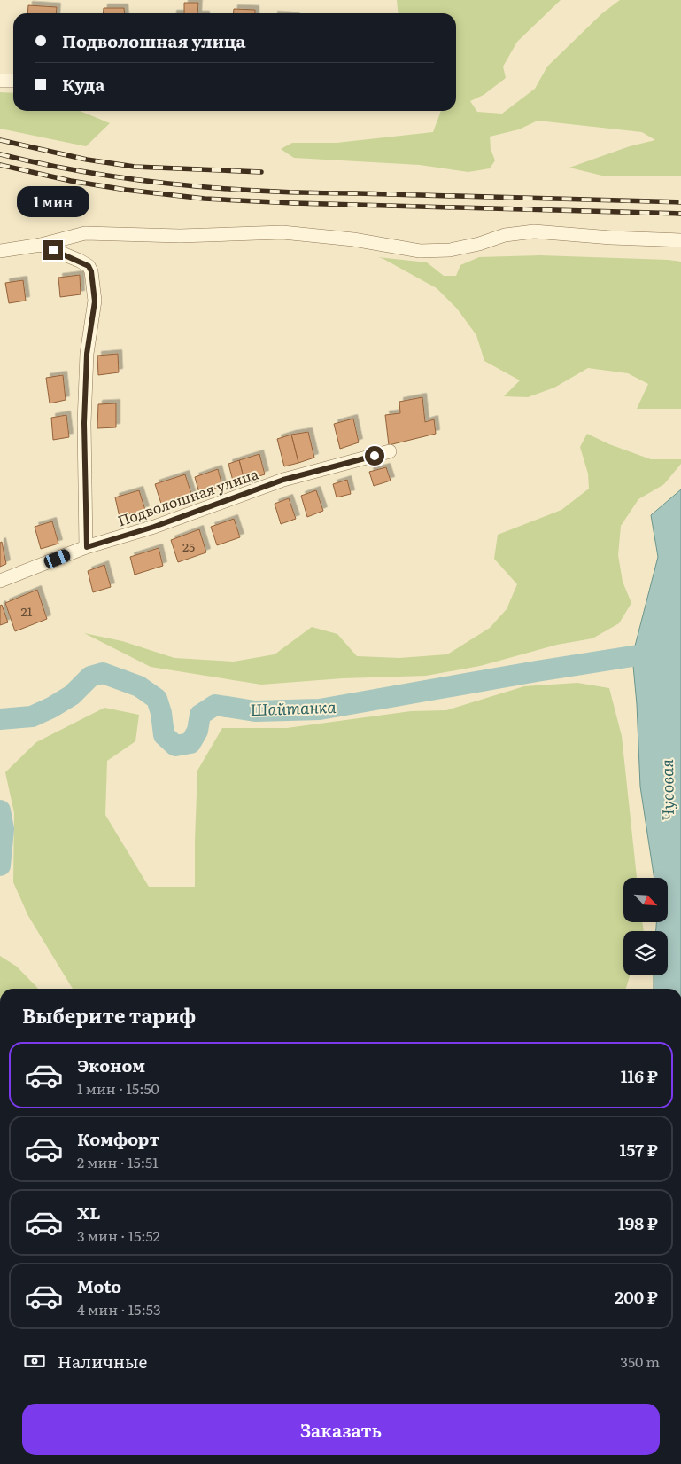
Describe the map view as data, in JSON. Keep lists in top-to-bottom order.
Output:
{
  "streets": {
    "street": ["Подволошная улица"]
  },
  "water": ["Шайтанка", "Чусовая"],
  "house_numbers": ["25", "21"],
  "north": "bottom right",
  "page": {
    "banner": ["Подволошная улица", "Куда"],
    "bubble": "1 мин",
    "heading": "Выберите тариф",
    "list": [
      {
        "name": "Эконом",
        "note": "1 мин · 15:50",
        "value": "116 ₽"
      },
      {
        "name": "Комфорт",
        "note": "2 мин · 15:51",
        "value": "157 ₽"
      },
      {
        "name": "XL",
        "note": "3 мин · 15:52",
        "value": "198 ₽"
      },
      {
        "name": "Moto",
        "note": "4 мин · 15:53",
        "value": "200 ₽"
      }
    ],
    "pay": ["Наличные", "350 m"],
    "buttons": "Заказать"
  }
}
